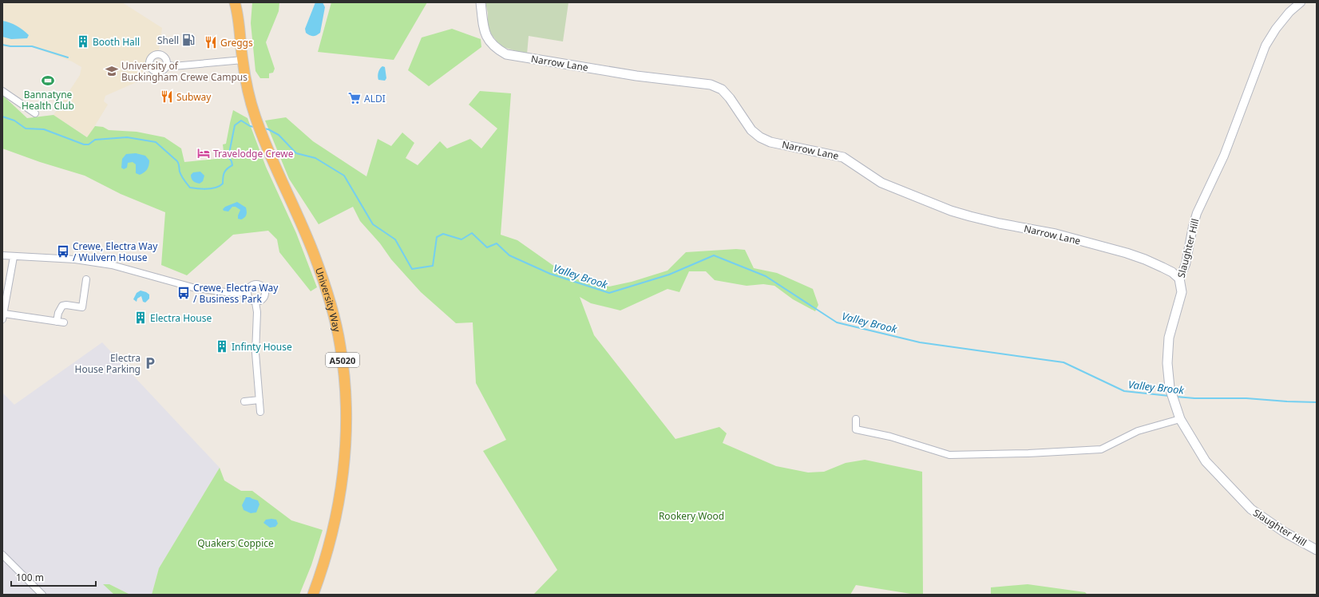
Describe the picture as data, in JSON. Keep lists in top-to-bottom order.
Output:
{
  "streets": {
    "highway": ["University Way", "A5020"],
    "main road": ["Narrow Lane", "Slaughter Hill"]
  },
  "crossings": [
    ["Narrow Lane", "Slaughter Hill"]
  ],
  "water": ["Valley Brook"],
  "parks": ["Rookery Wood", "Quakers Coppice"],
  "places": {
    "fuel station": ["Shell"],
    "building": ["Booth Hall", "Electra House", "Infinty House"],
    "restaurant": ["Greggs", "Subway"],
    "school or university": ["University of Buckingham Crewe Campus"],
    "sports": ["Bannatyne Health Club"],
    "supermarket": ["ALDI"],
    "hotel": ["Travelodge Crewe"],
    "bus stop": ["Crewe, Electra Way / Wulvern House", "Crewe, Electra Way / Business Park"],
    "parking": ["Electra House Parking"]
  },
  "scale_bar": "100 m"
}
